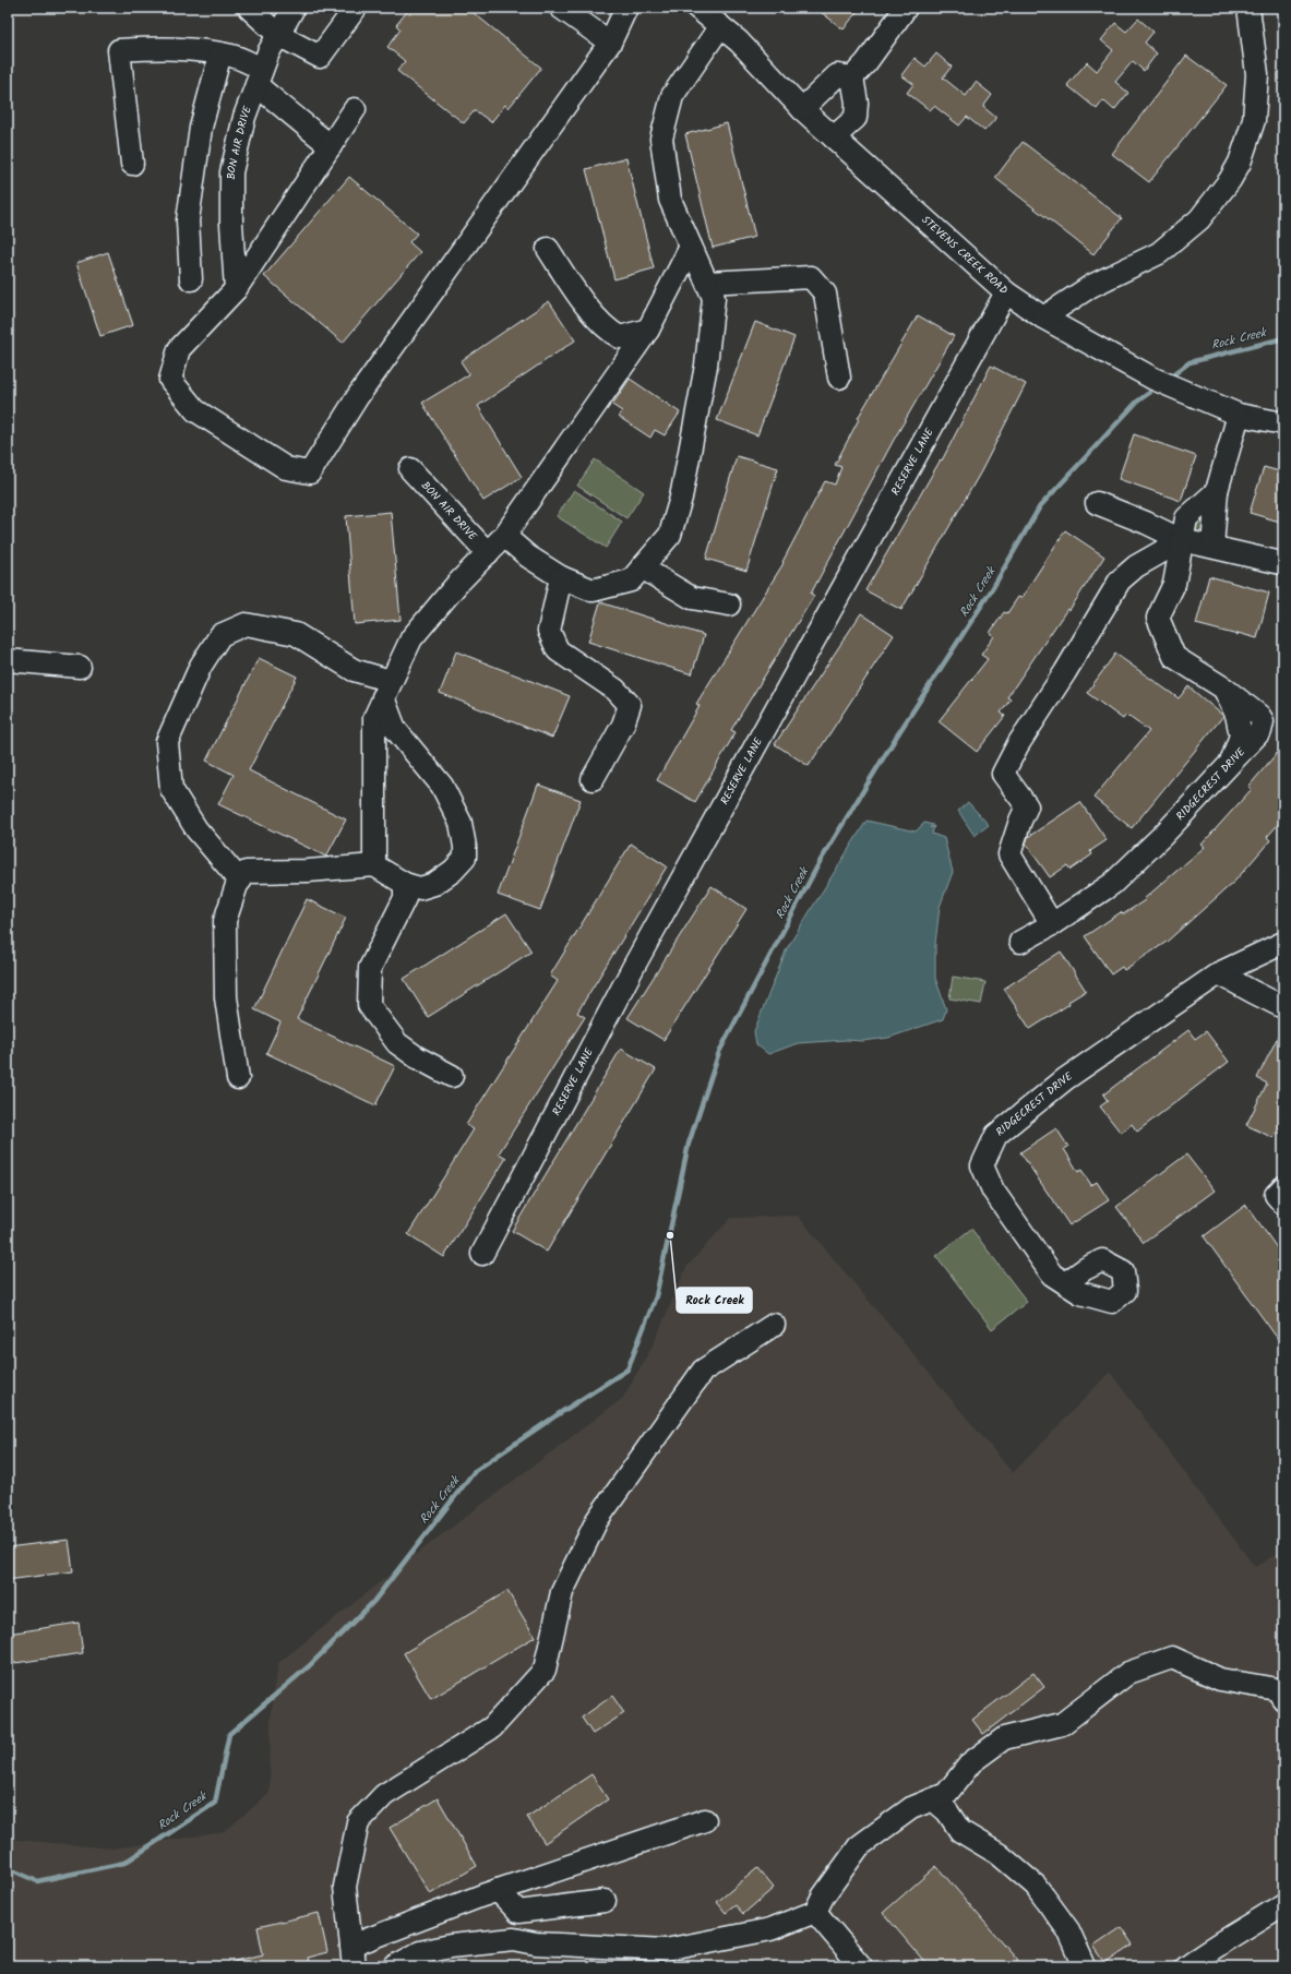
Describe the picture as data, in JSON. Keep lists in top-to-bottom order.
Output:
{
  "streets": {
    "street": [
      "BON AIR DRIVE",
      "STEVENS CREEK ROAD",
      "RESERVE LANE",
      "RIDGECREST DRIVE"
    ]
  },
  "crossings": [
    ["STEVENS CREEK ROAD", "RESERVE LANE"]
  ],
  "water": ["Rock Creek"],
  "places": ["Rock Creek"]
}
